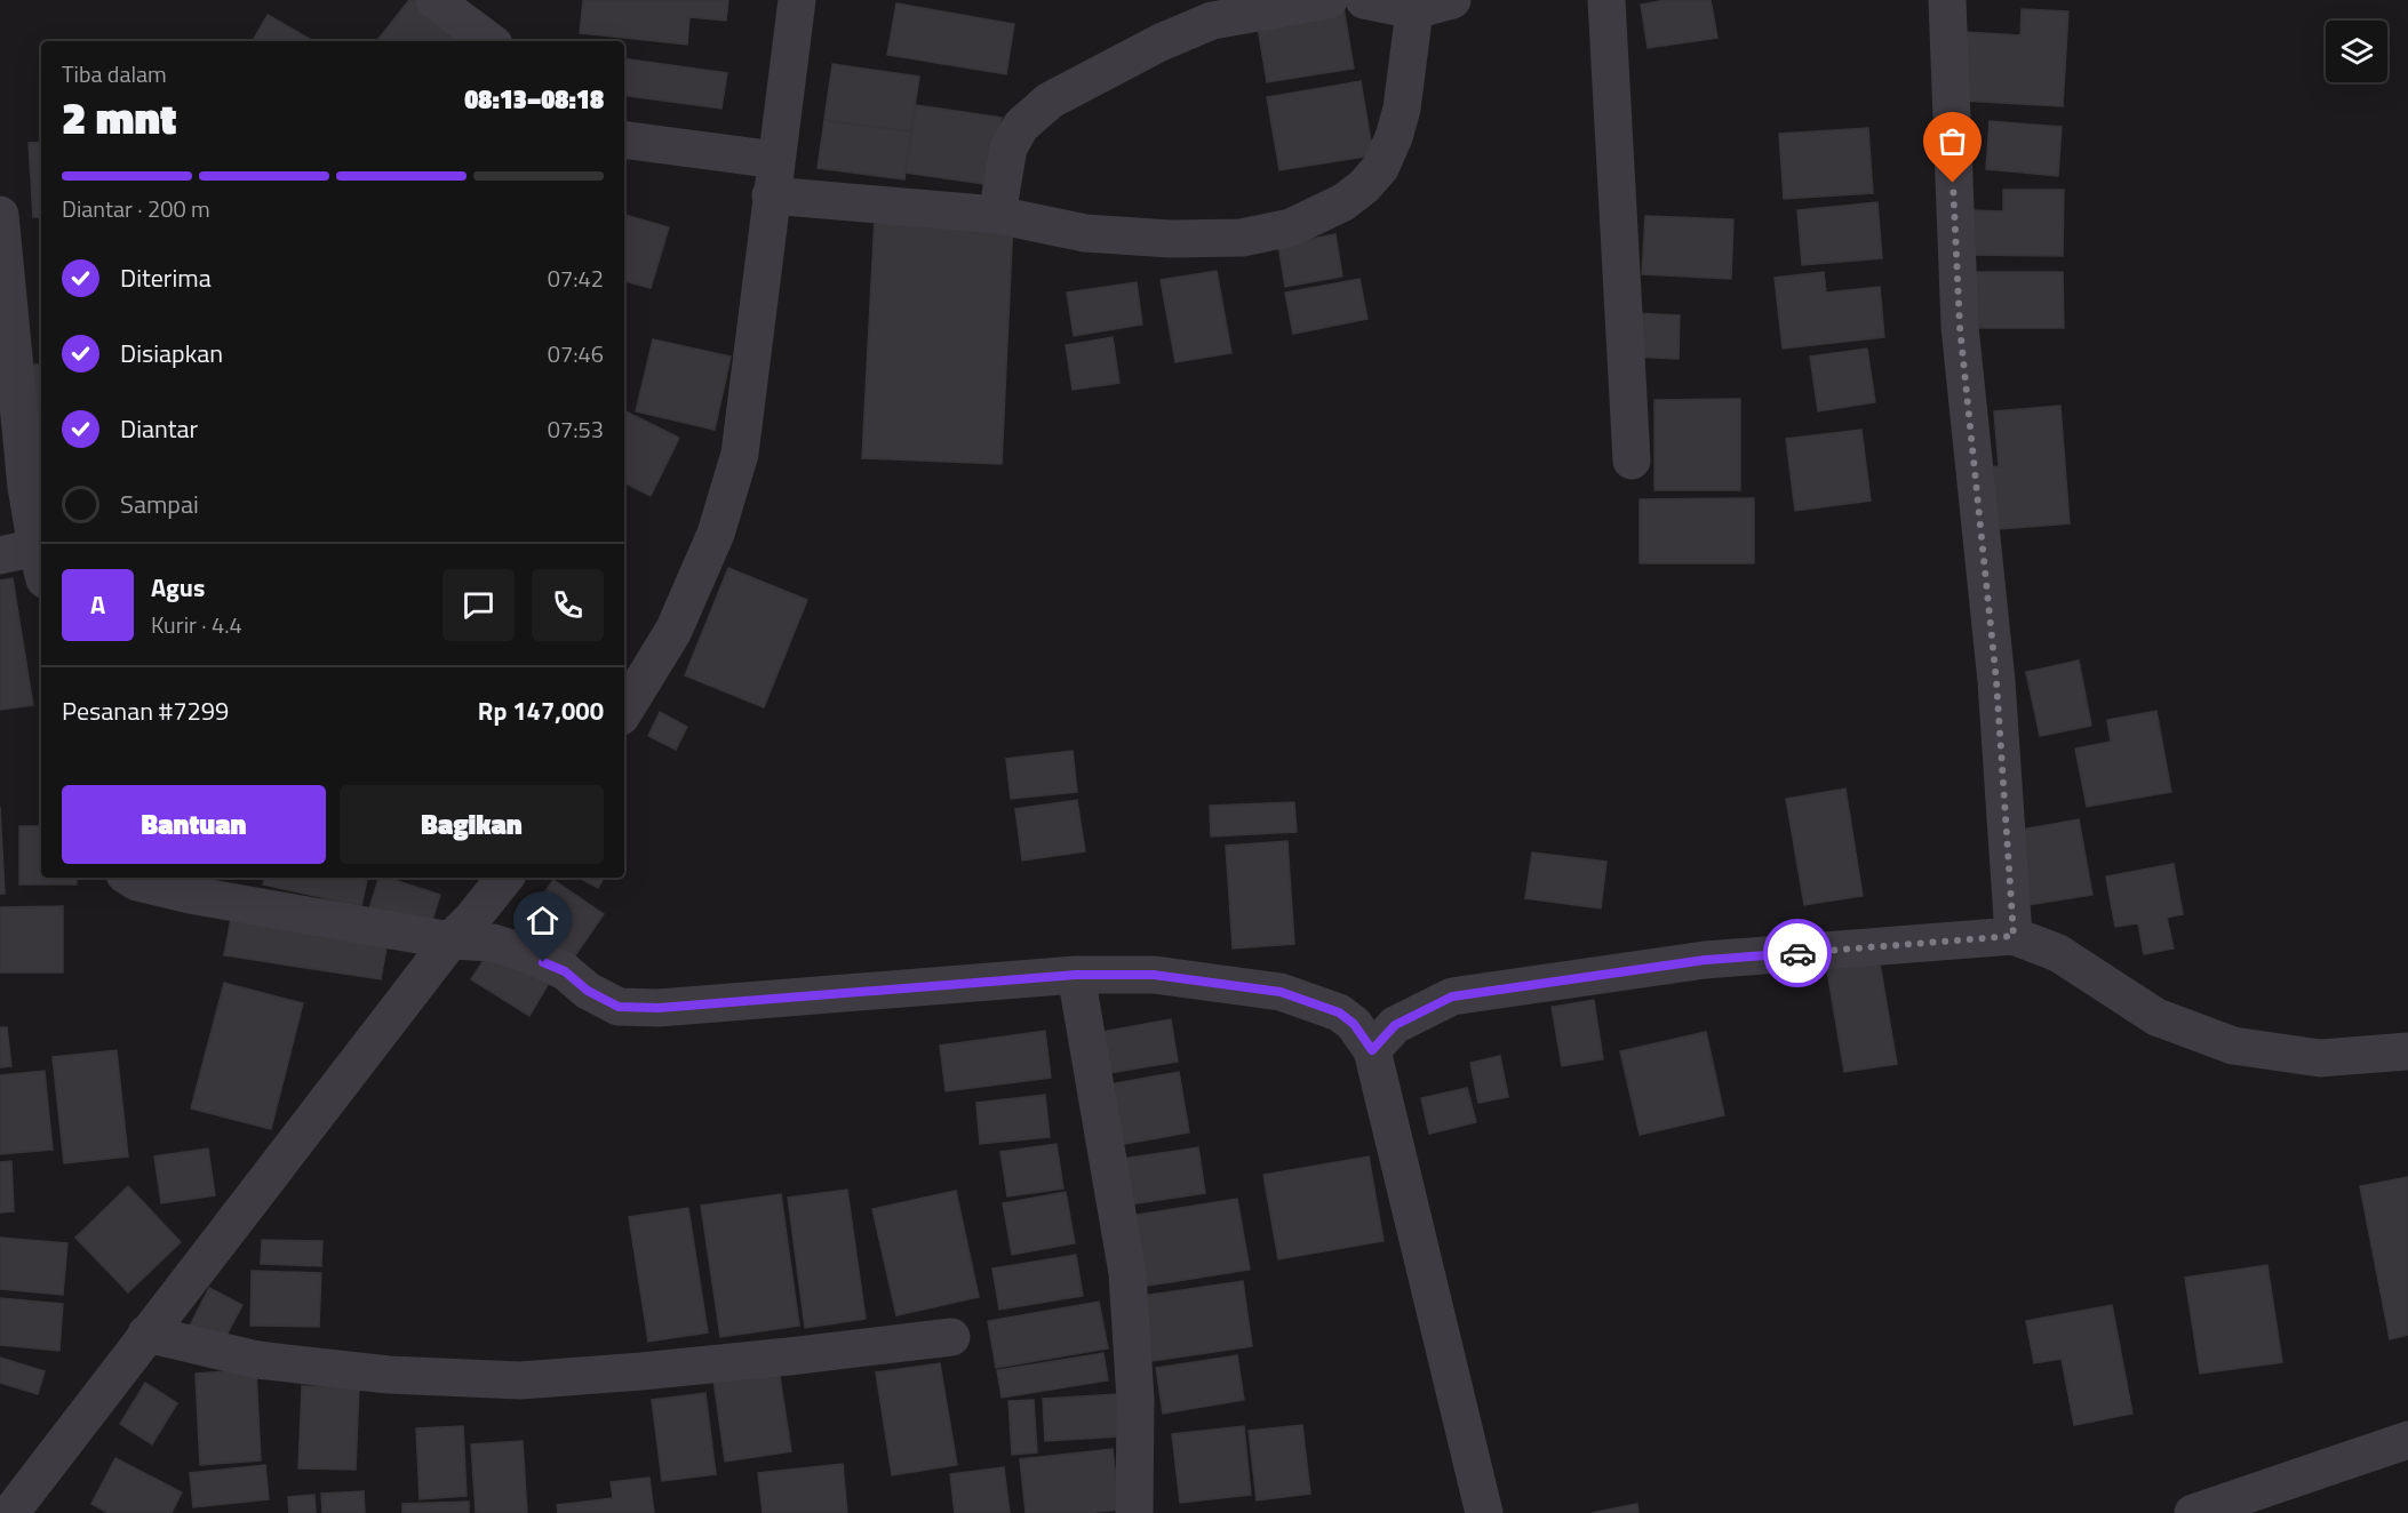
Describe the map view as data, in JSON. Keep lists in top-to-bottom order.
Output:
{
  "page": {
    "heading": ["2 mnt", "Tiba dalam", "08:13–08:18"],
    "panel": [
      "Agus",
      "Kurir · 4.4",
      "Pesanan #7299",
      "Rp 147,000"
    ],
    "bar": "Diantar · 200 m",
    "list": [
      ["Diterima", "07:42"],
      ["Disiapkan", "07:46"],
      ["Diantar", "07:53"],
      "Sampai"
    ],
    "round": "A",
    "buttons": ["Bantuan", "Bagikan"]
  }
}
